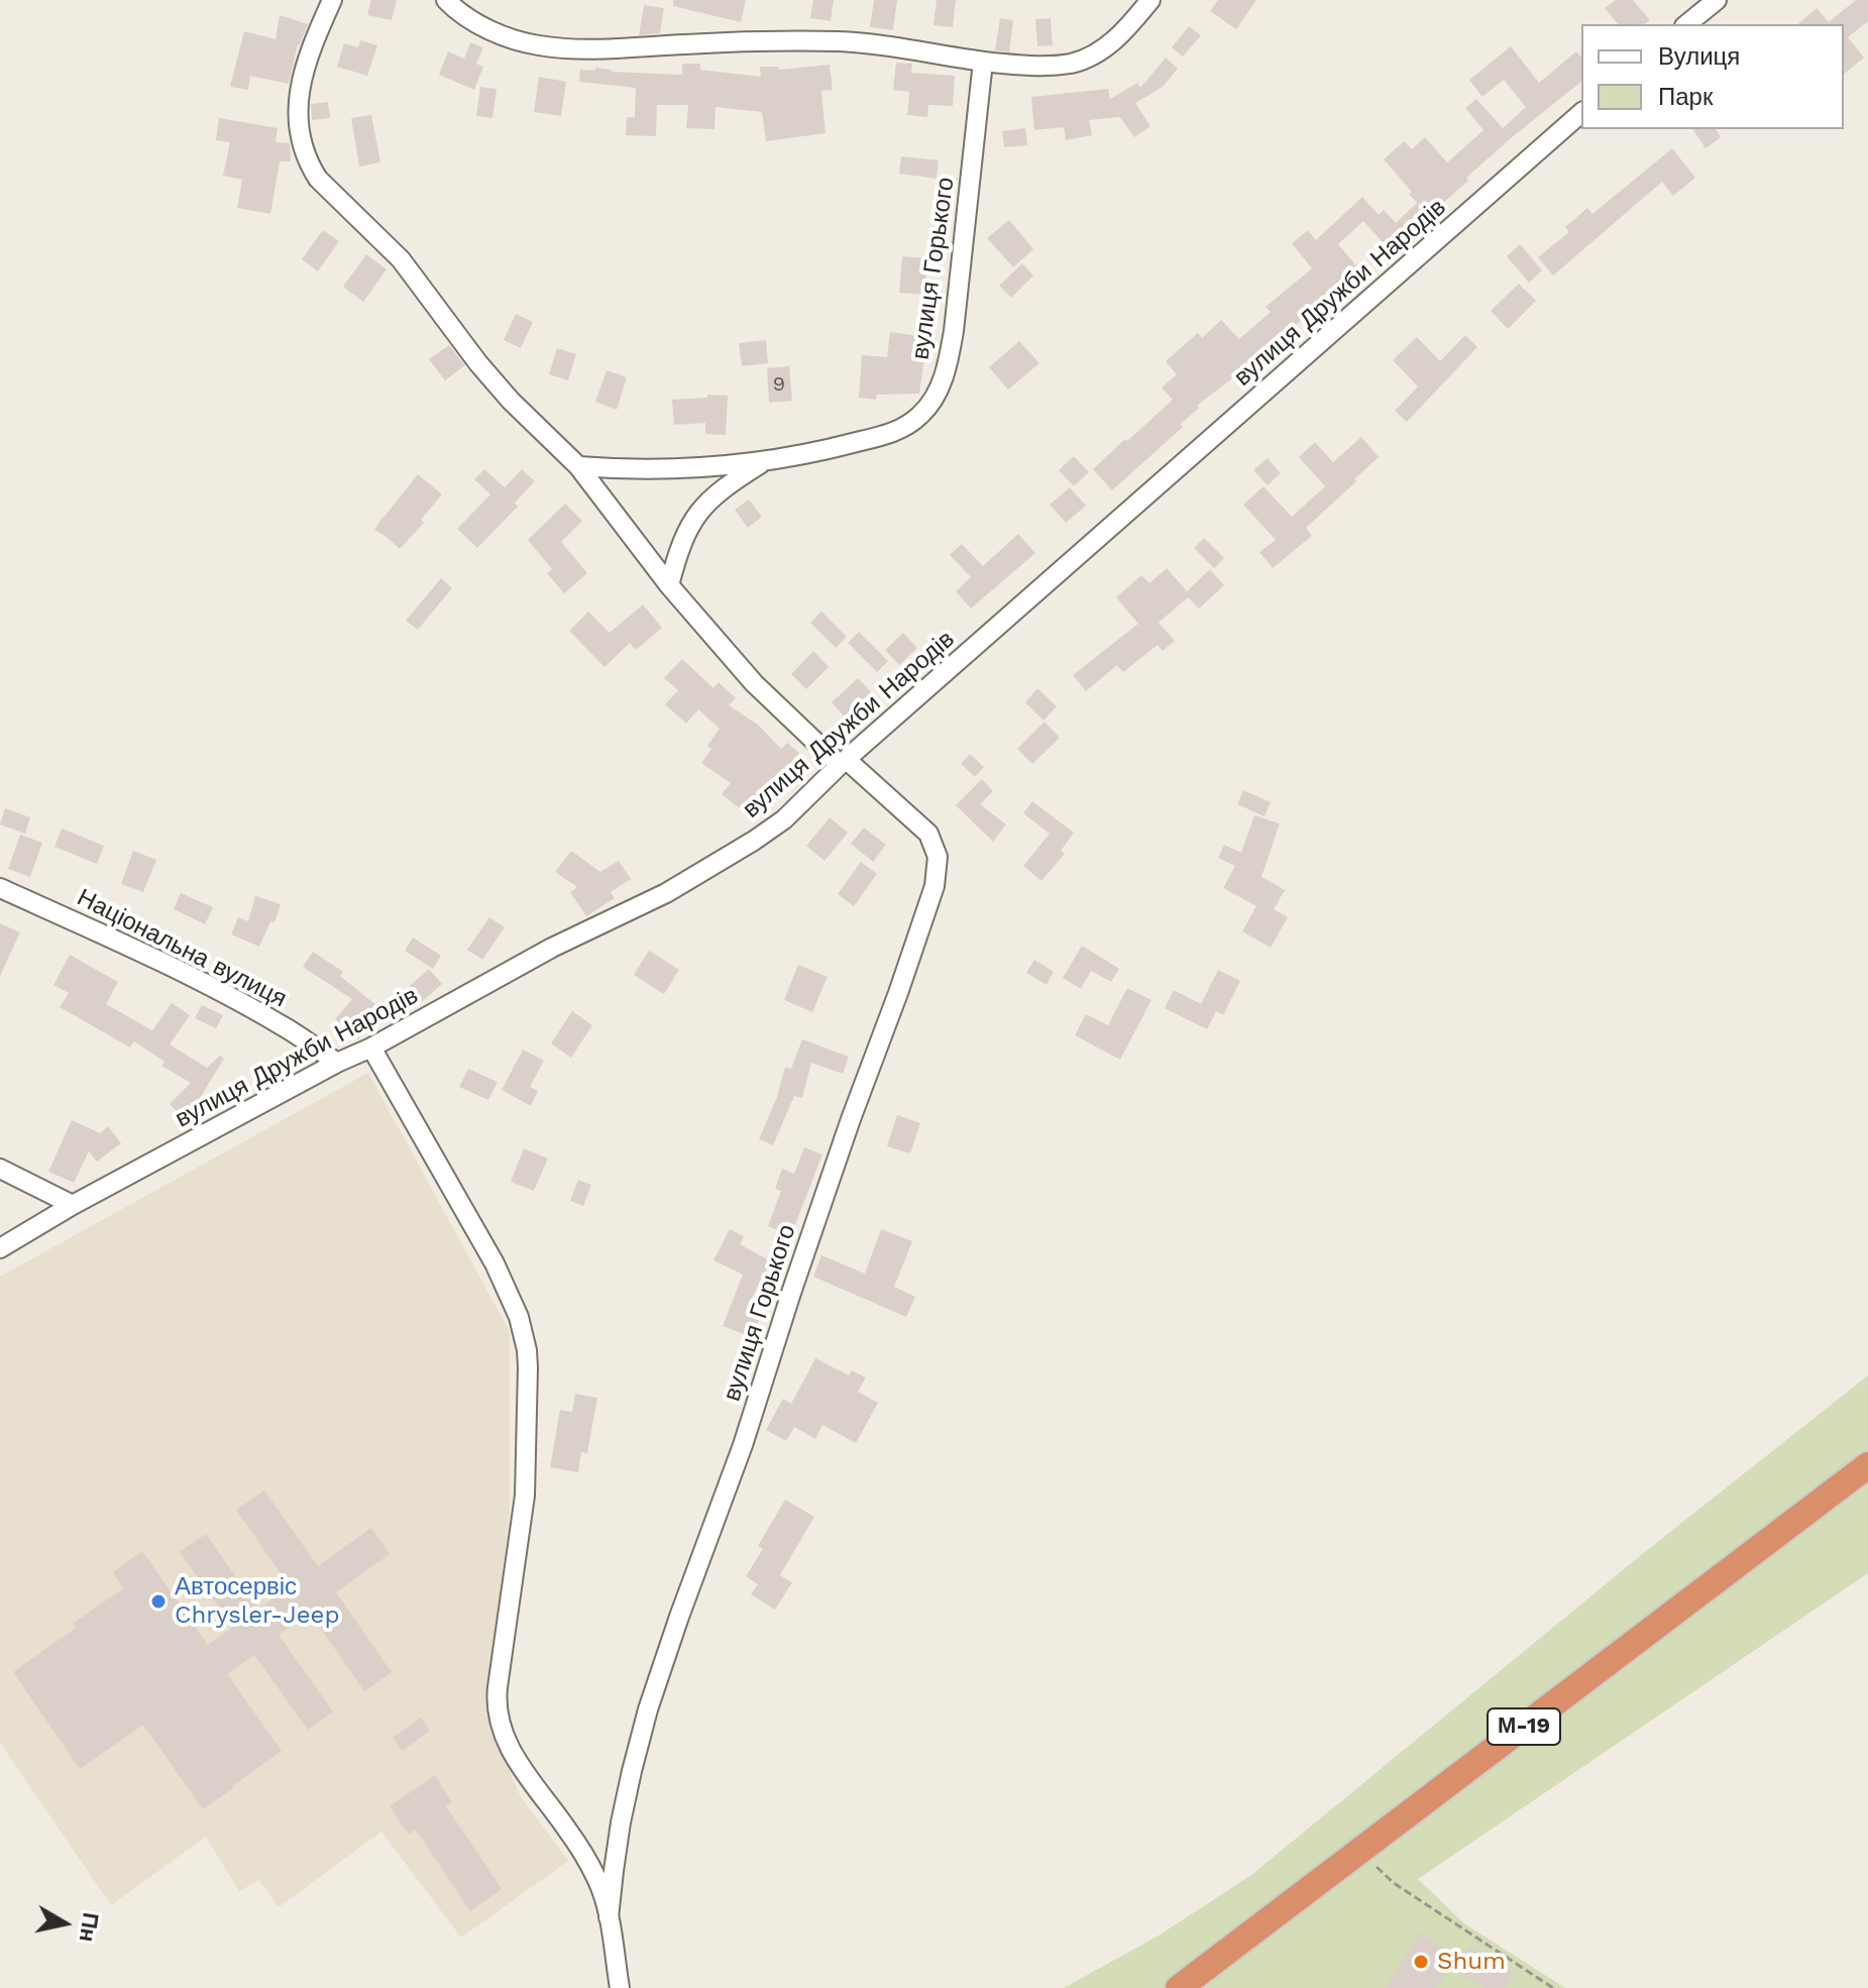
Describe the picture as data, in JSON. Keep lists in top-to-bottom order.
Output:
{
  "streets": {
    "highway": ["М-19"],
    "street": ["вулиця Горького", "вулиця Дружби Народів", "Національна вулиця"]
  },
  "crossings": [
    ["вулиця Горького", "вулиця Дружби Народів"],
    ["вулиця Дружби Народів", "Національна вулиця"]
  ],
  "places": ["Автосервіс Chrysler-Jeep", "Shum"],
  "house_numbers": ["9"],
  "legend": ["Вулиця", "Парк"],
  "north": "right"
}
